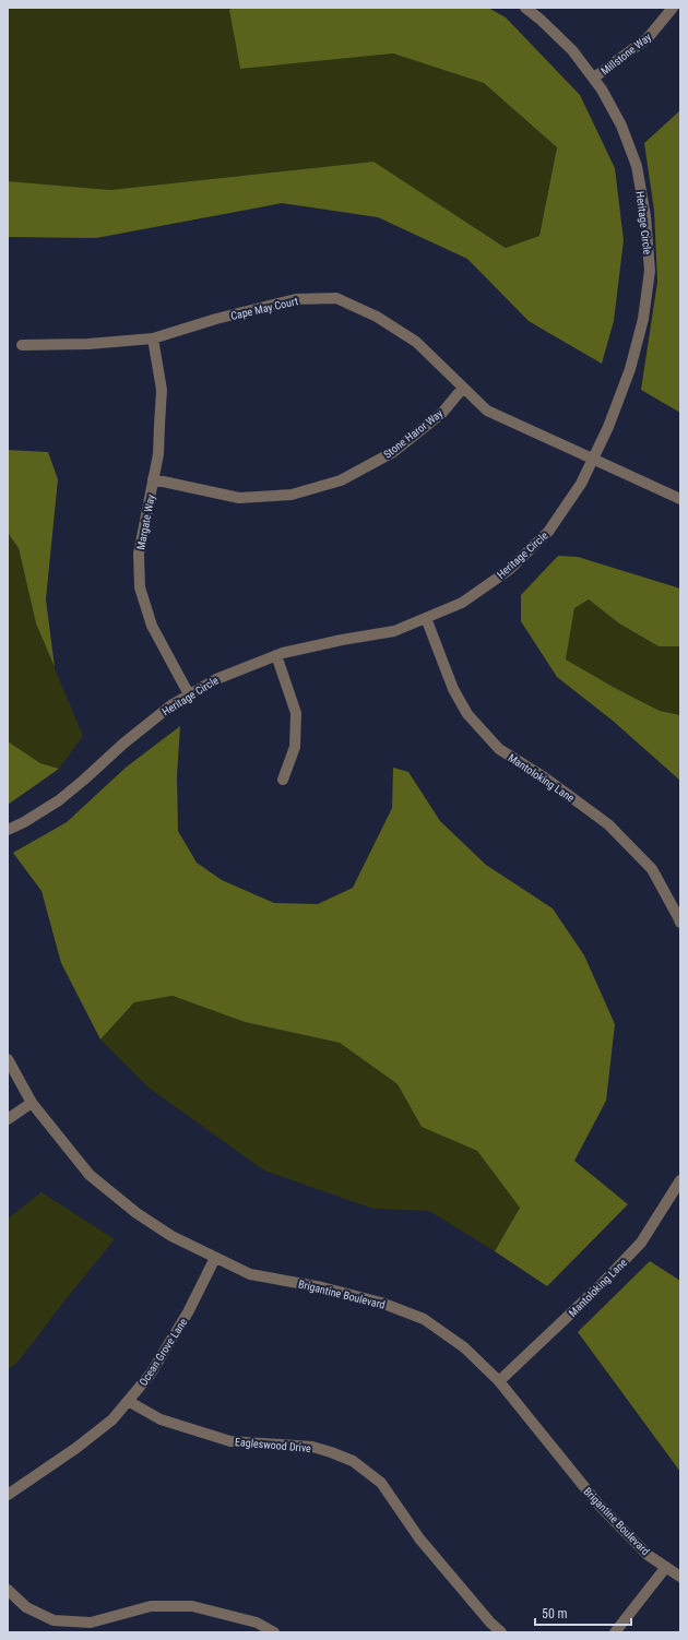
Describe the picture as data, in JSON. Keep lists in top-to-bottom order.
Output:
{
  "streets": {
    "street": [
      "Millstone Way",
      "Heritage Circle",
      "Cape May Court",
      "Stone Haror Way",
      "Margate Way",
      "Mantoloking Lane",
      "Brigantine Boulevard",
      "Ocean Grove Lane",
      "Eagleswood Drive"
    ]
  },
  "crossings": [
    ["Millstone Way", "Heritage Circle"],
    ["Heritage Circle", "Cape May Court"],
    ["Heritage Circle", "Margate Way"],
    ["Heritage Circle", "Mantoloking Lane"],
    ["Cape May Court", "Stone Haror Way"],
    ["Cape May Court", "Margate Way"],
    ["Stone Haror Way", "Margate Way"],
    ["Mantoloking Lane", "Brigantine Boulevard"],
    ["Brigantine Boulevard", "Ocean Grove Lane"],
    ["Ocean Grove Lane", "Eagleswood Drive"]
  ],
  "scale_bar": "50 m"
}
